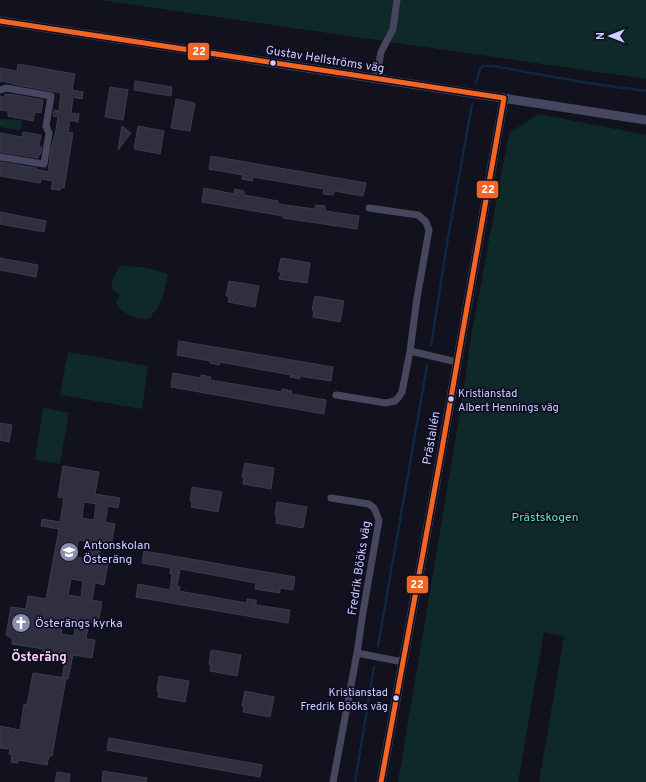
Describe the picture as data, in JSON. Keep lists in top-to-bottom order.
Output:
{
  "streets": {
    "street": ["Gustav Hellströms väg", "Prästallén", "Fredrik Bööks väg"]
  },
  "crossings": [
    ["Gustav Hellströms väg", "Prästallén"]
  ],
  "districts": ["Österäng"],
  "parks": ["Prästskogen"],
  "places": {
    "other": ["Kristianstad Albert Hennings väg", "Kristianstad Fredrik Bööks väg"],
    "school or university": ["Antonskolan Österäng"],
    "church": ["Österängs kyrka"]
  },
  "lines": ["transit line 22"],
  "north": "left"
}
